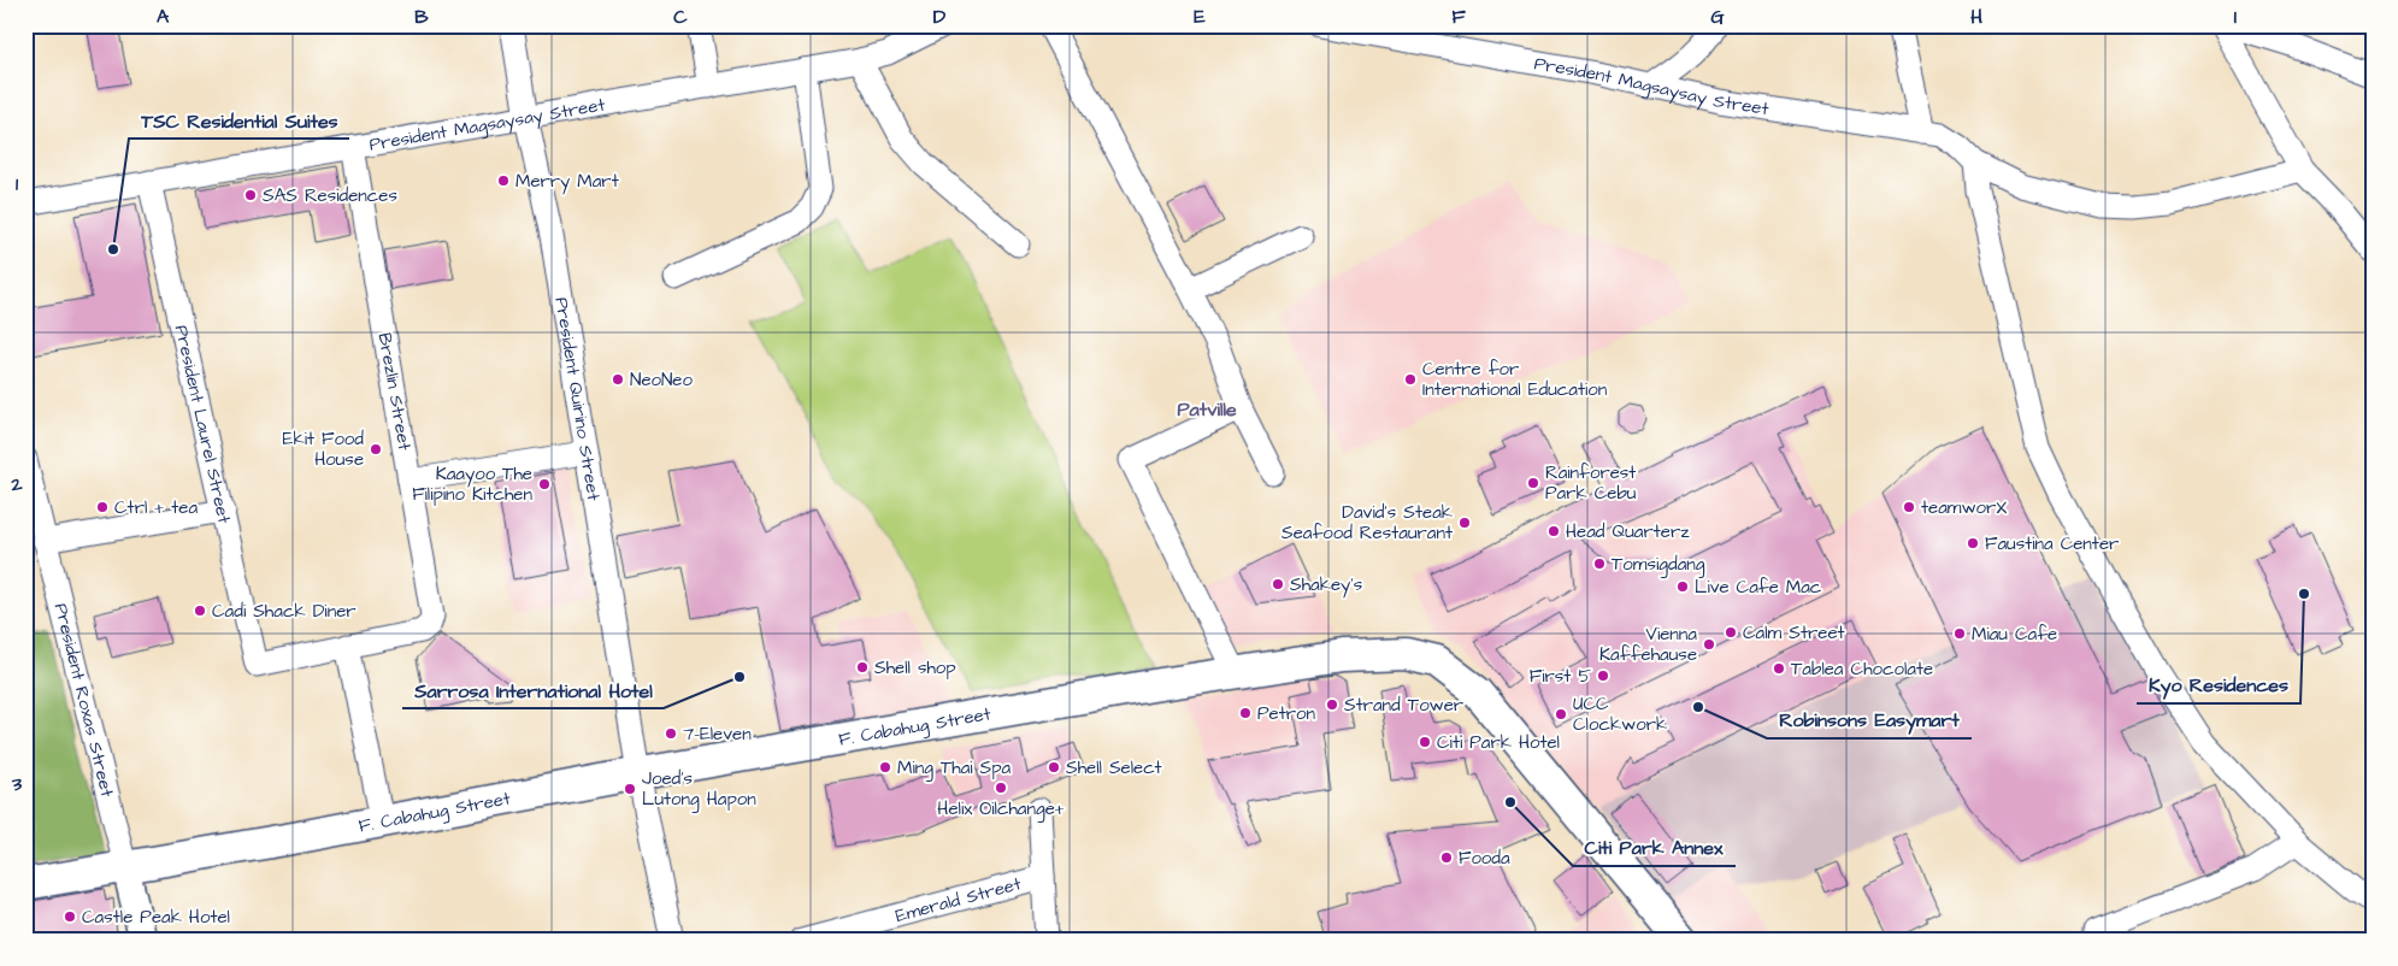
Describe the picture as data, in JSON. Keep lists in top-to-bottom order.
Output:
{
  "streets": {
    "main road": ["F. Cabahug Street"],
    "street": [
      "President Magsaysay Street",
      "Brezlin Street",
      "President Quirino Street",
      "President Laurel Street",
      "President Roxas Street",
      "Emerald Street"
    ]
  },
  "crossings": [
    ["President Magsaysay Street", "Brezlin Street"],
    ["President Magsaysay Street", "President Quirino Street"],
    ["President Magsaysay Street", "President Laurel Street"],
    ["Brezlin Street", "President Laurel Street"],
    ["President Quirino Street", "F. Cabahug Street"],
    ["President Roxas Street", "F. Cabahug Street"]
  ],
  "districts": ["Patville"],
  "places": [
    "Merry Mart",
    "SAS Residences",
    "TSC Residential Suites",
    "NeoNeo",
    "Centre for International Education",
    "Ekit Food House",
    "Rainforest Park Cebu",
    "Kaayoo The Filipino Kitchen",
    "Ctrl + tea",
    "teamworX",
    "David's Steak Seafood Restaurant",
    "Head Quarterz",
    "Faustina Center",
    "Tomsigdang",
    "Shakey's",
    "Live Cafe Mac",
    "Kyo Residences",
    "Cadi Shack Diner",
    "Calm Street",
    "Miau Cafe",
    "Vienna Kaffehause",
    "Shell shop",
    "Tablea Chocolate",
    "First 5",
    "Sarrosa International Hotel",
    "Strand Tower",
    "Robinsons Easymart",
    "Petron",
    "UCC Clockwork",
    "7-Eleven",
    "Citi Park Hotel",
    "Ming Thai Spa",
    "Shell Select",
    "Helix Oilchange+",
    "Joed's Lutong Hapon",
    "Citi Park Annex",
    "Fooda",
    "Castle Peak Hotel"
  ],
  "grid": {
    "columns": [
      "A",
      "B",
      "C",
      "D",
      "E",
      "F",
      "G",
      "H",
      "I"
    ],
    "rows": ["1", "2", "3"]
  }
}
